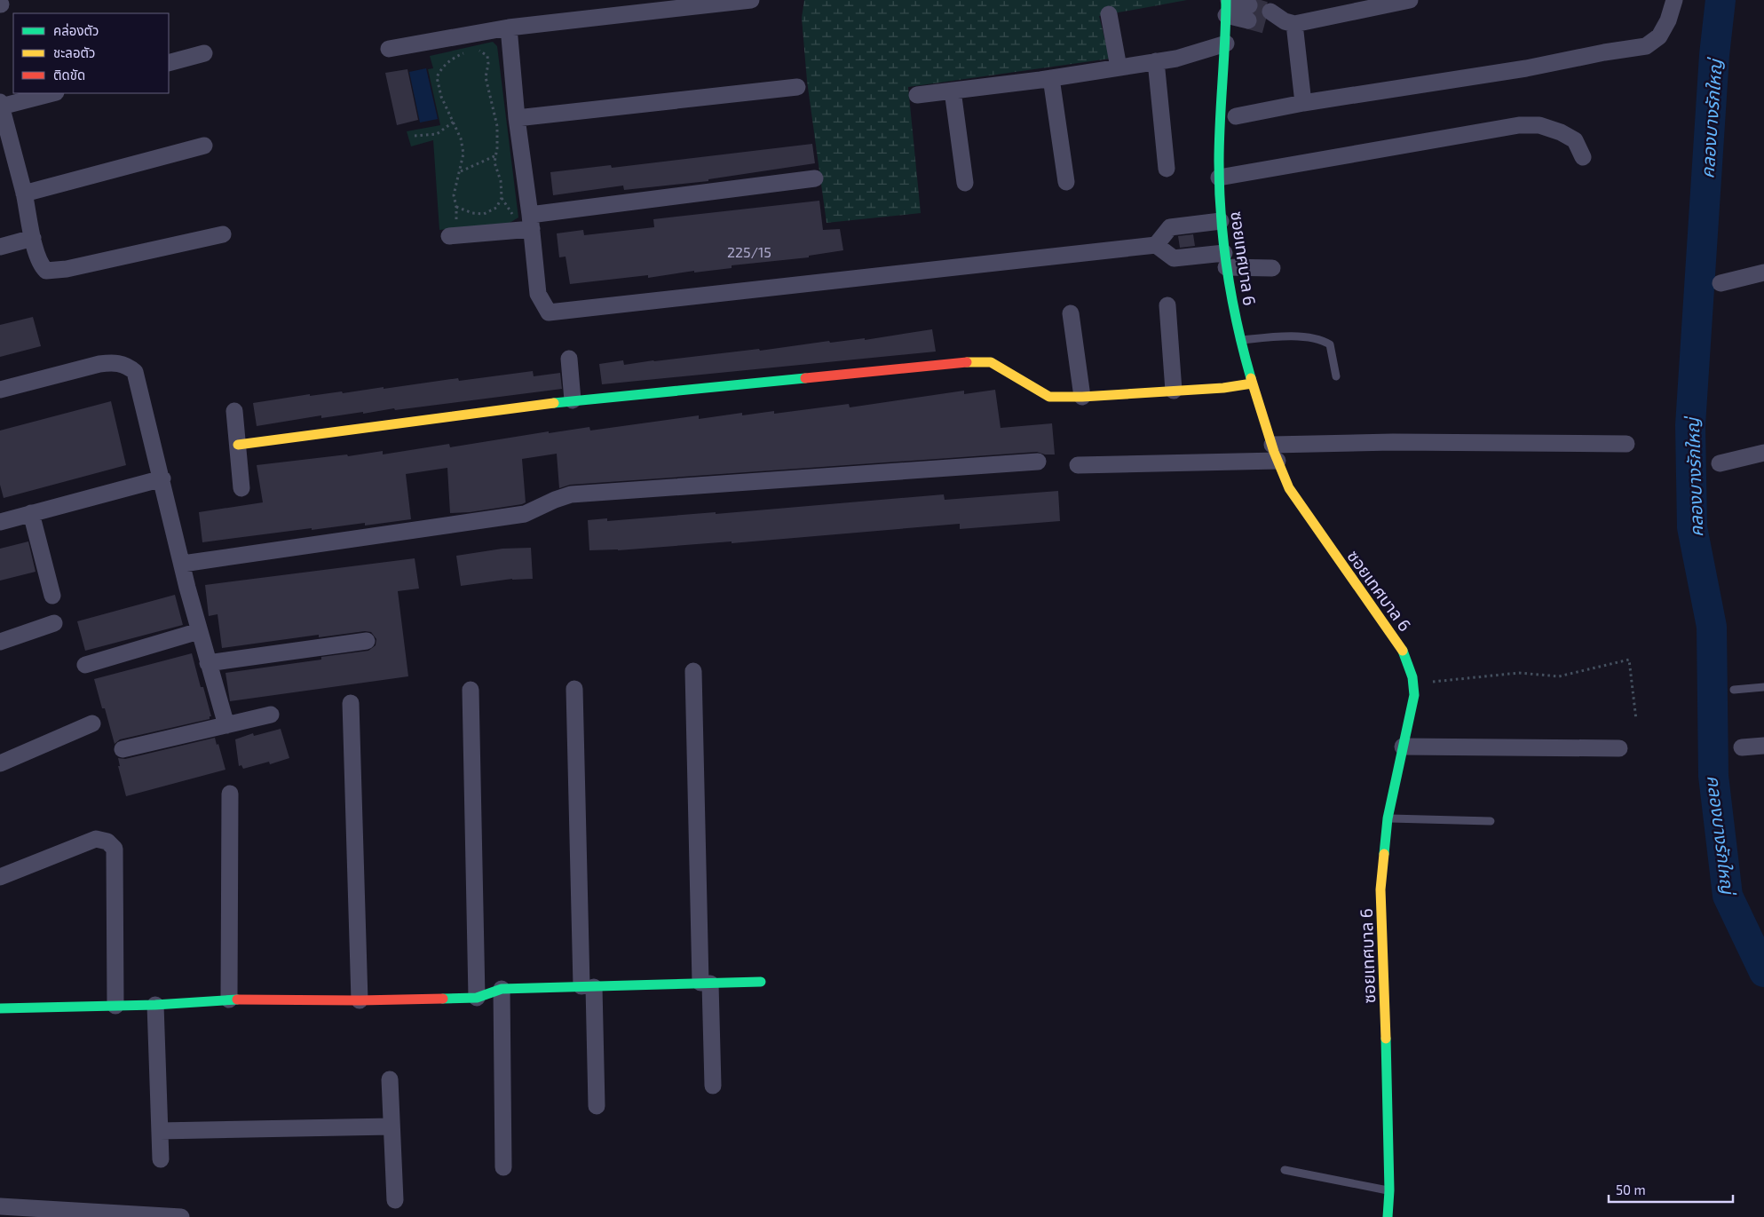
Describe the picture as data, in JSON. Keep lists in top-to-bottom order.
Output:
{
  "streets": {
    "street": ["ซอยเทศบาล 6"]
  },
  "water": ["คลองบางรักใหญ่"],
  "house_numbers": ["225/15"],
  "legend": ["คล่องตัว", "ชะลอตัว", "ติดขัด"],
  "scale_bar": "50 m"
}
